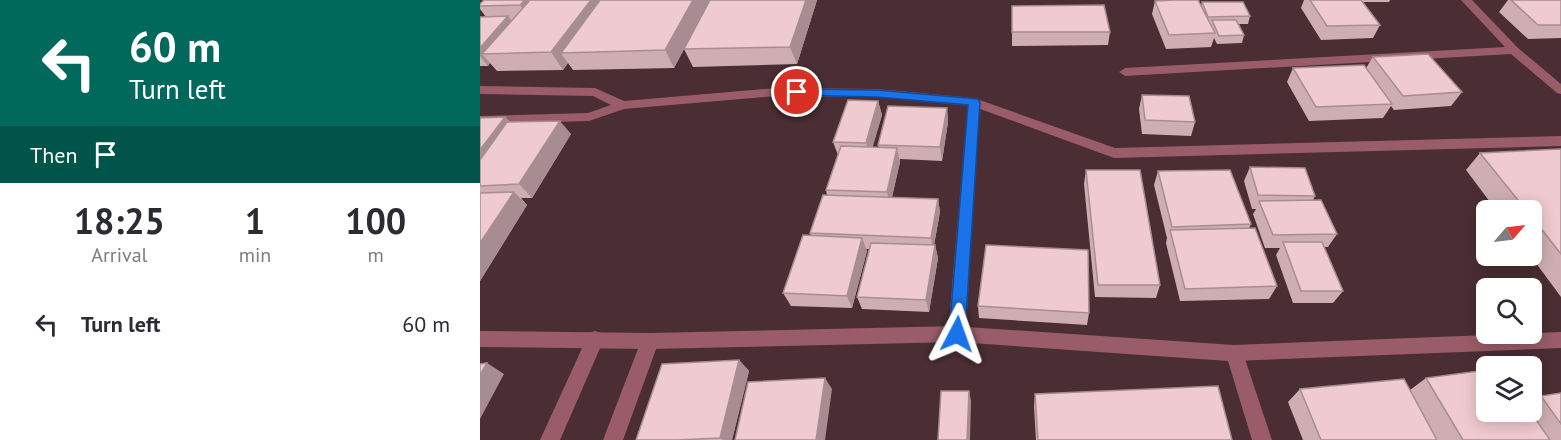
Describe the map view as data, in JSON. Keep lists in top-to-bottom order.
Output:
{
  "north": "top right",
  "page": {
    "turn": ["60 m", "Turn left"],
    "then": "Then",
    "eta": [
      "18:25",
      "Arrival",
      "1",
      "min",
      "100",
      "m"
    ],
    "list": [
      {
        "name": "Turn left",
        "value": "60 m"
      }
    ]
  }
}
